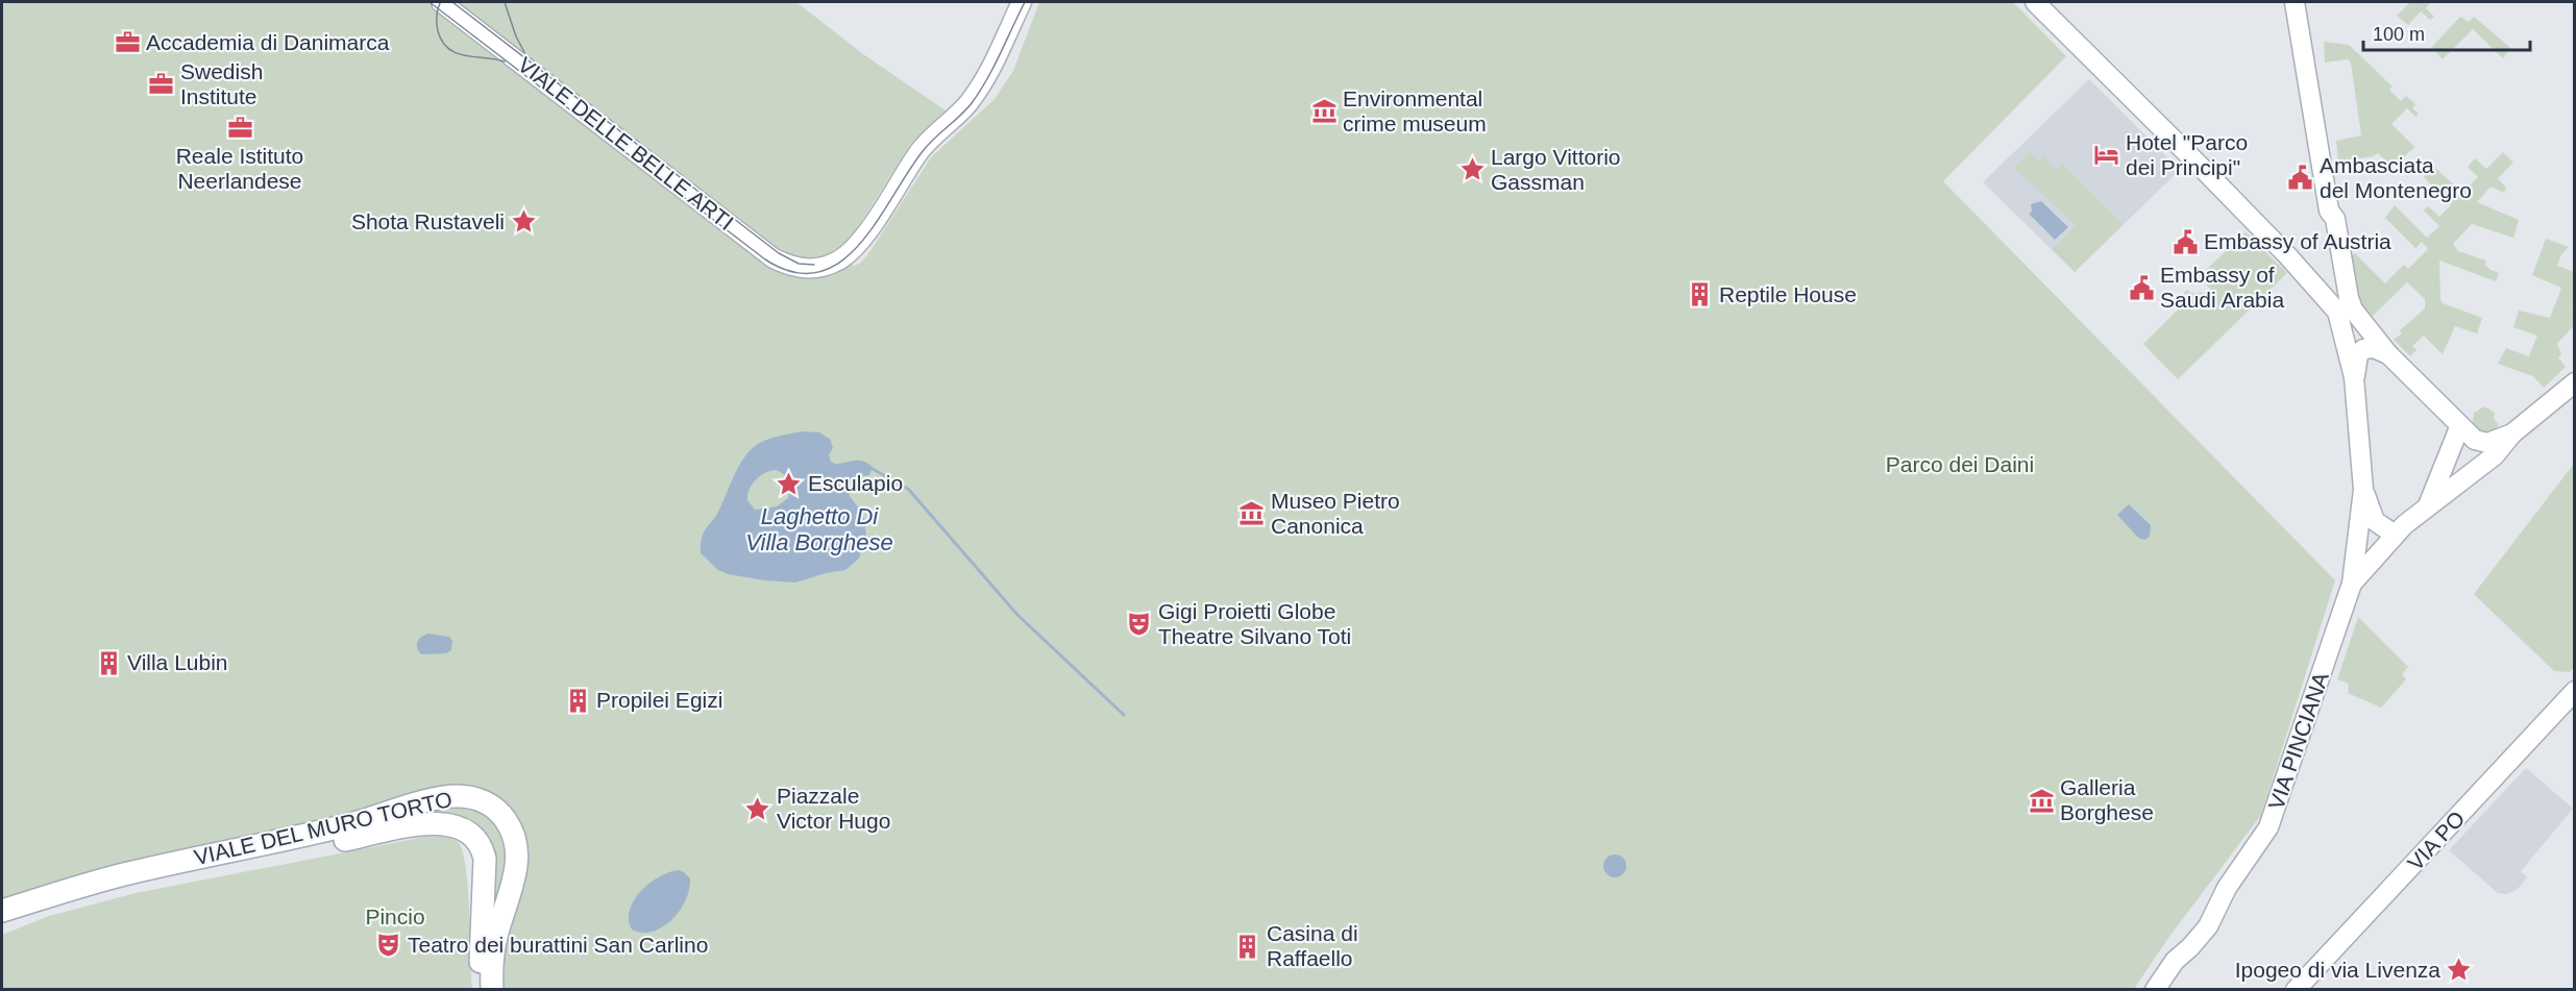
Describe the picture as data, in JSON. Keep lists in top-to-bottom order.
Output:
{
  "streets": {
    "main road": ["VIALE DEL MURO TORTO"],
    "street": ["VIALE DELLE BELLE ARTI", "VIA PINCIANA", "VIA PO"]
  },
  "water": ["Laghetto Di Villa Borghese"],
  "parks": ["Parco dei Daini", "Pincio"],
  "places": {
    "office": ["Accademia di Danimarca", "Swedish Institute", "Reale Istituto Neerlandese"],
    "museum": ["Environmental crime museum", "Museo Pietro Canonica", "Galleria Borghese"],
    "hotel": ["Hotel \"Parco dei Principi\""],
    "place": [
      "Largo Vittorio Gassman",
      "Shota Rustaveli",
      "Esculapio",
      "Piazzale Victor Hugo",
      "Ipogeo di via Livenza"
    ],
    "public building": ["Ambasciata del Montenegro", "Embassy of Austria", "Embassy of Saudi Arabia"],
    "building": [
      "Reptile House",
      "Villa Lubin",
      "Propilei Egizi",
      "Casina di Raffaello"
    ],
    "theatre": ["Gigi Proietti Globe Theatre Silvano Toti", "Teatro dei burattini San Carlino"]
  },
  "scale_bar": "100 m"
}
